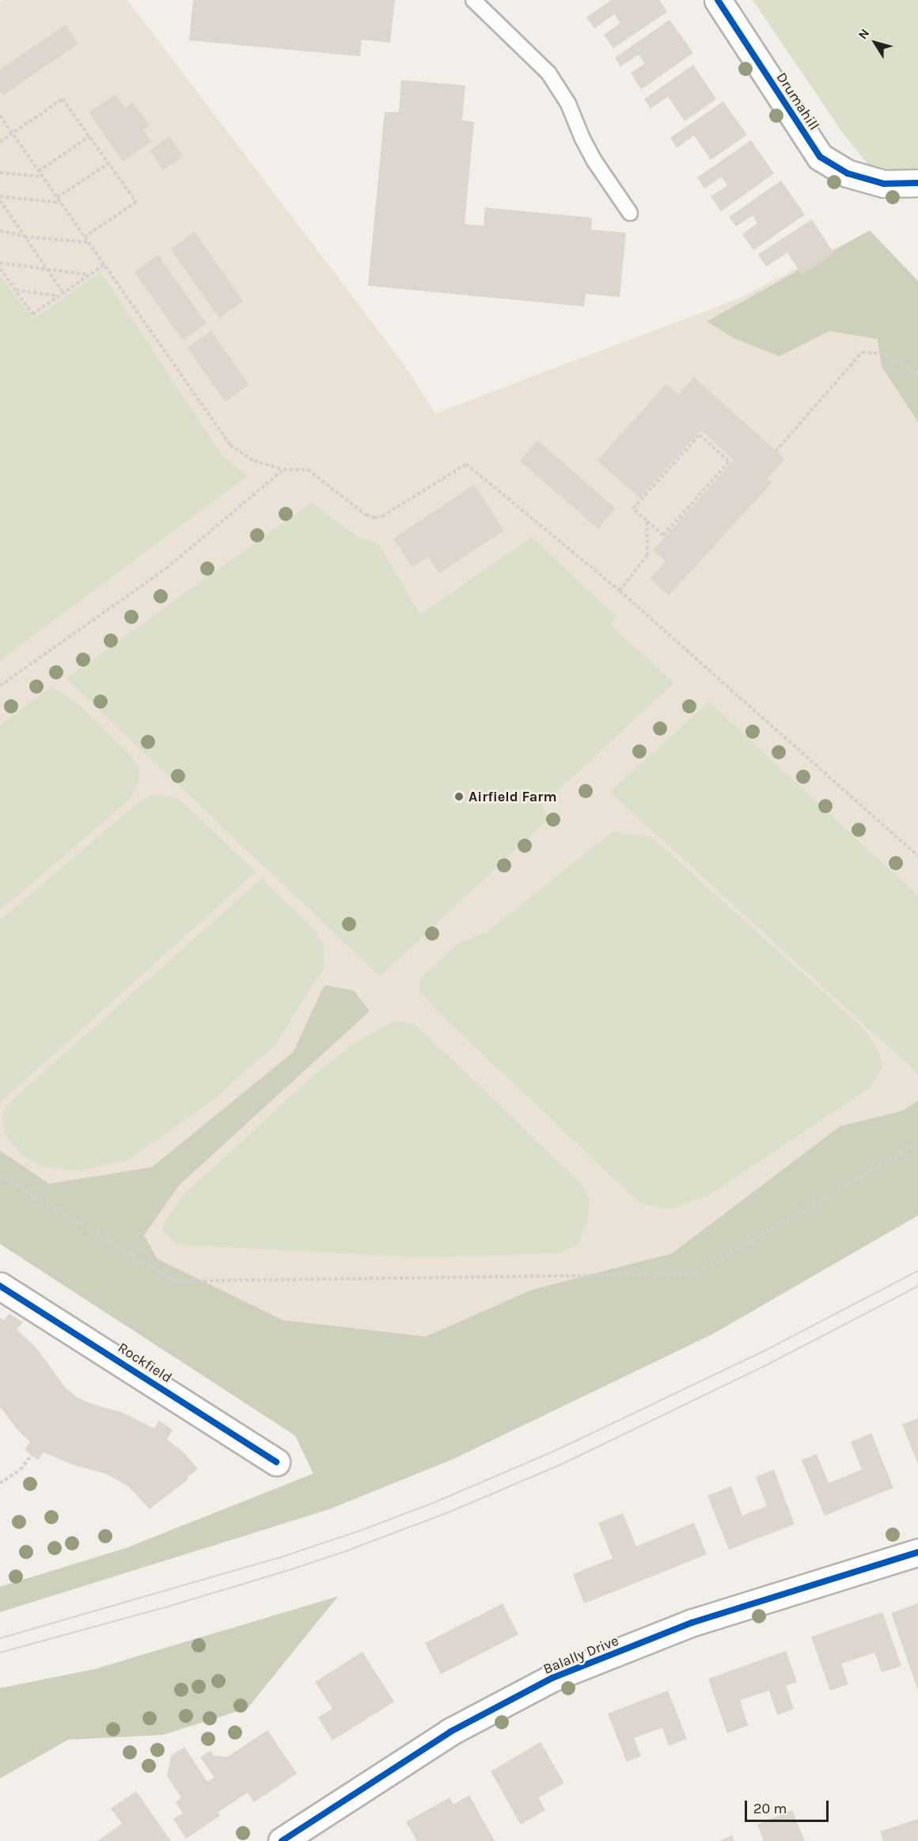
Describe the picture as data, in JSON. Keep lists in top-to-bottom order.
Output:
{
  "streets": {
    "street": ["Drumahill", "Rockfield", "Balally Drive"]
  },
  "places": ["Airfield Farm"],
  "scale_bar": "20 m",
  "north": "top left"
}
